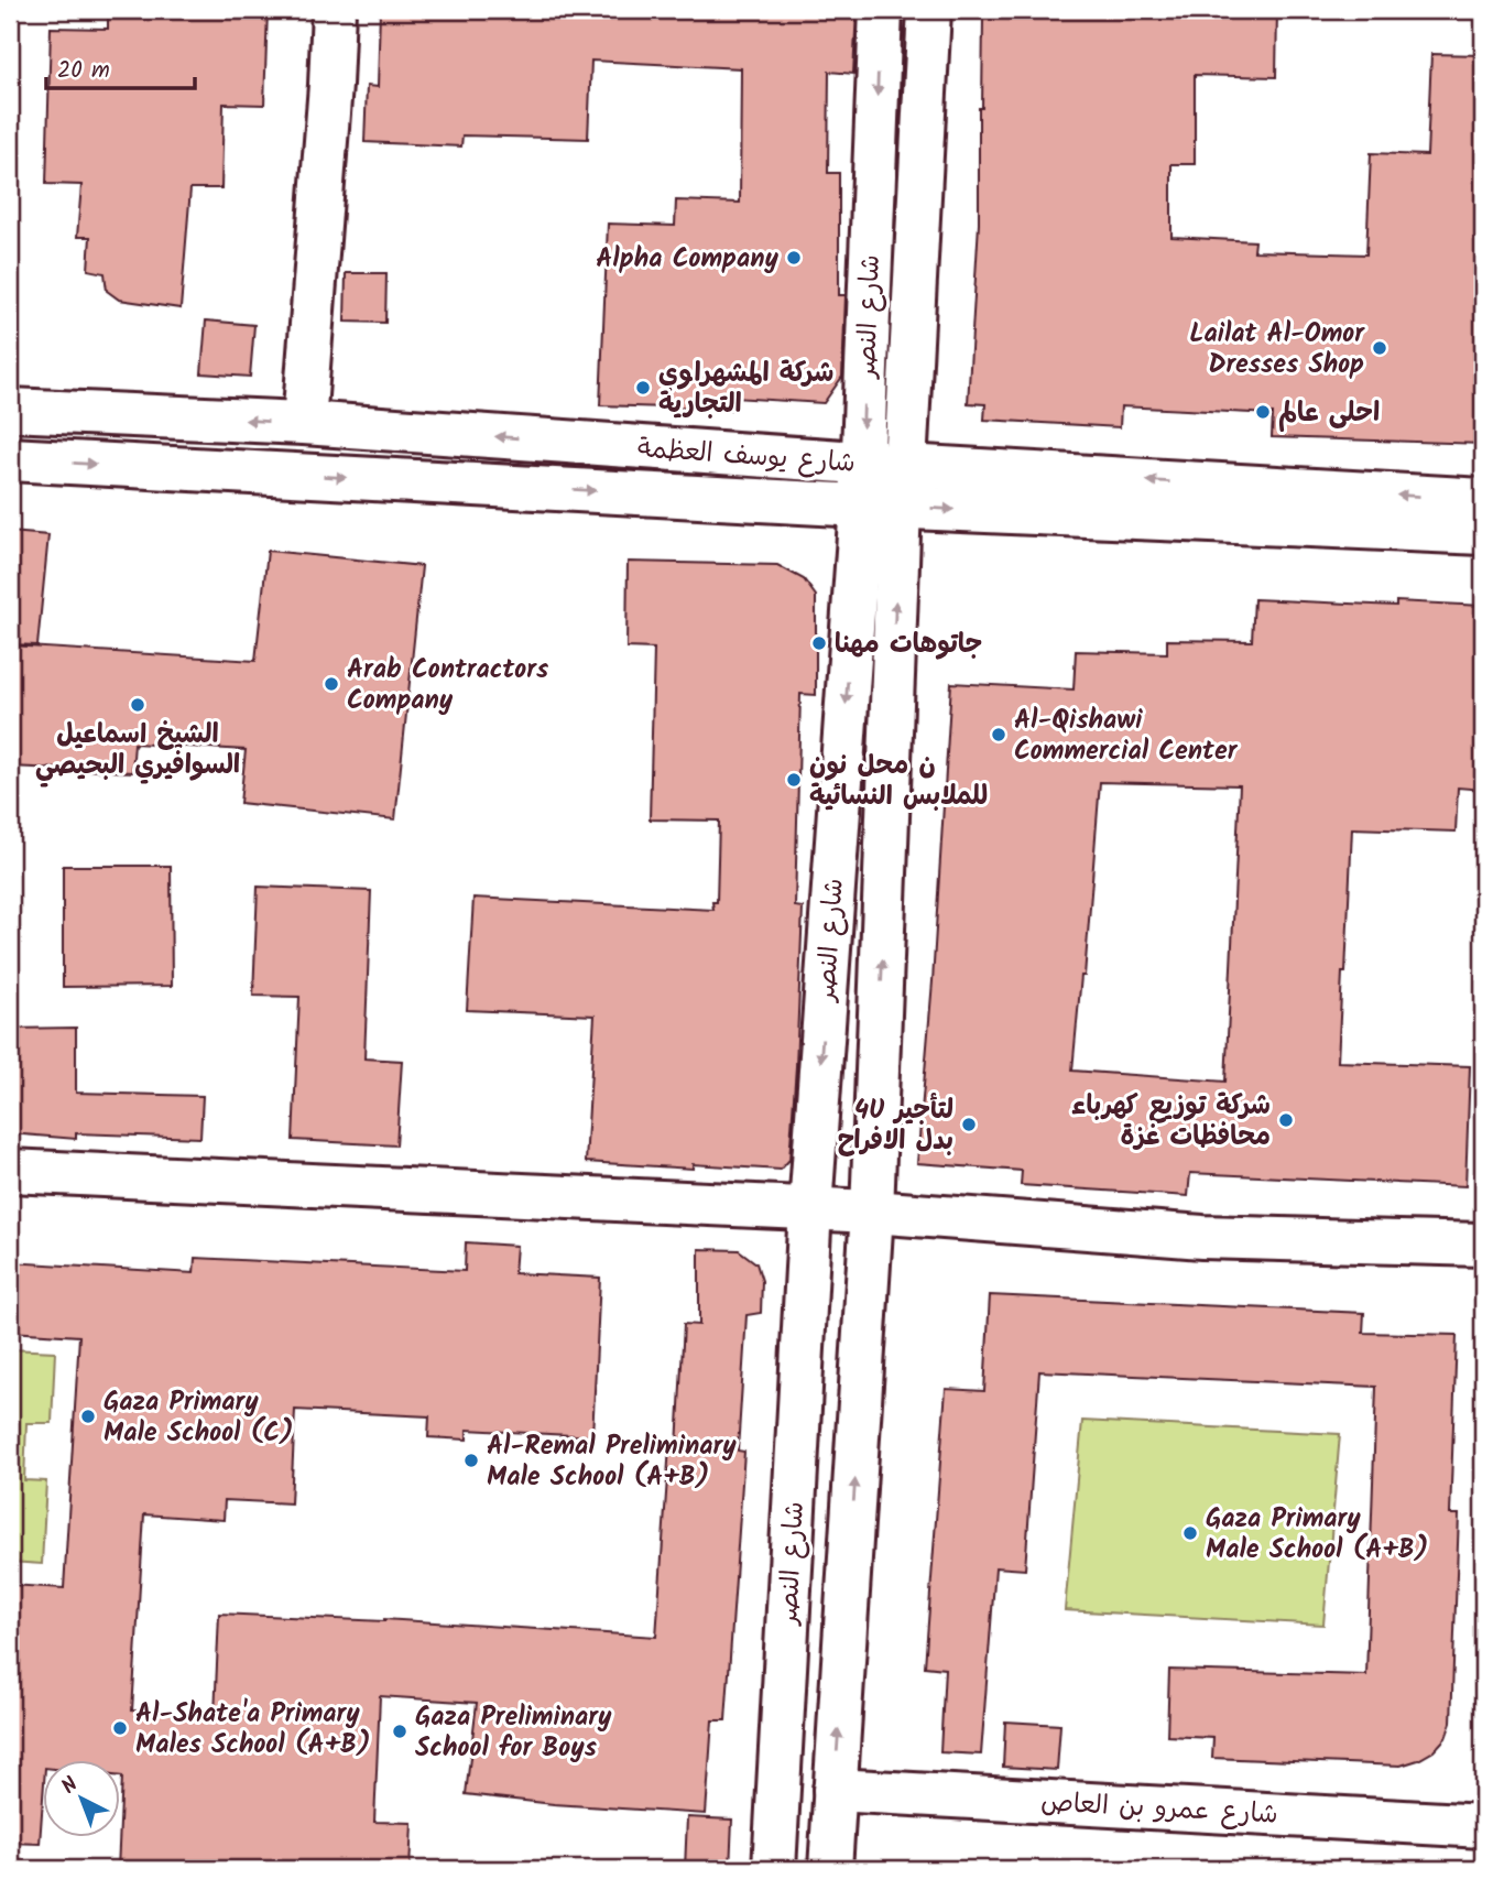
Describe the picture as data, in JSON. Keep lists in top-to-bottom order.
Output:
{
  "streets": {
    "street": ["شارع النصر", "شارع يوسف العظمة", "شارع عمرو بن العاص"]
  },
  "crossings": [
    ["شارع النصر", "شارع يوسف العظمة"],
    ["شارع النصر", "شارع عمرو بن العاص"]
  ],
  "places": [
    "Alpha Company",
    "Lailat Al-Omor Dresses Shop",
    "شركة المشهراوي التجارية",
    "احلى عالم",
    "جاتوهات مهنا",
    "Arab Contractors Company",
    "الشيخ اسماعيل السوافيري البحيصي",
    "Al-Qishawi Commercial Center",
    "ن محل نون للملابس النسائية",
    "شركة توزيع كهرباء محافظات غزة",
    "4U لتأجير بدل الافراح",
    "Gaza Primary Male School (C)",
    "Al-Remal Preliminary Male School (A+B)",
    "Gaza Primary Male School (A+B)",
    "Al-Shate'a Primary Males School (A+B)",
    "Gaza Preliminary School for Boys"
  ],
  "scale_bar": "20 m",
  "north": "top left"
}
